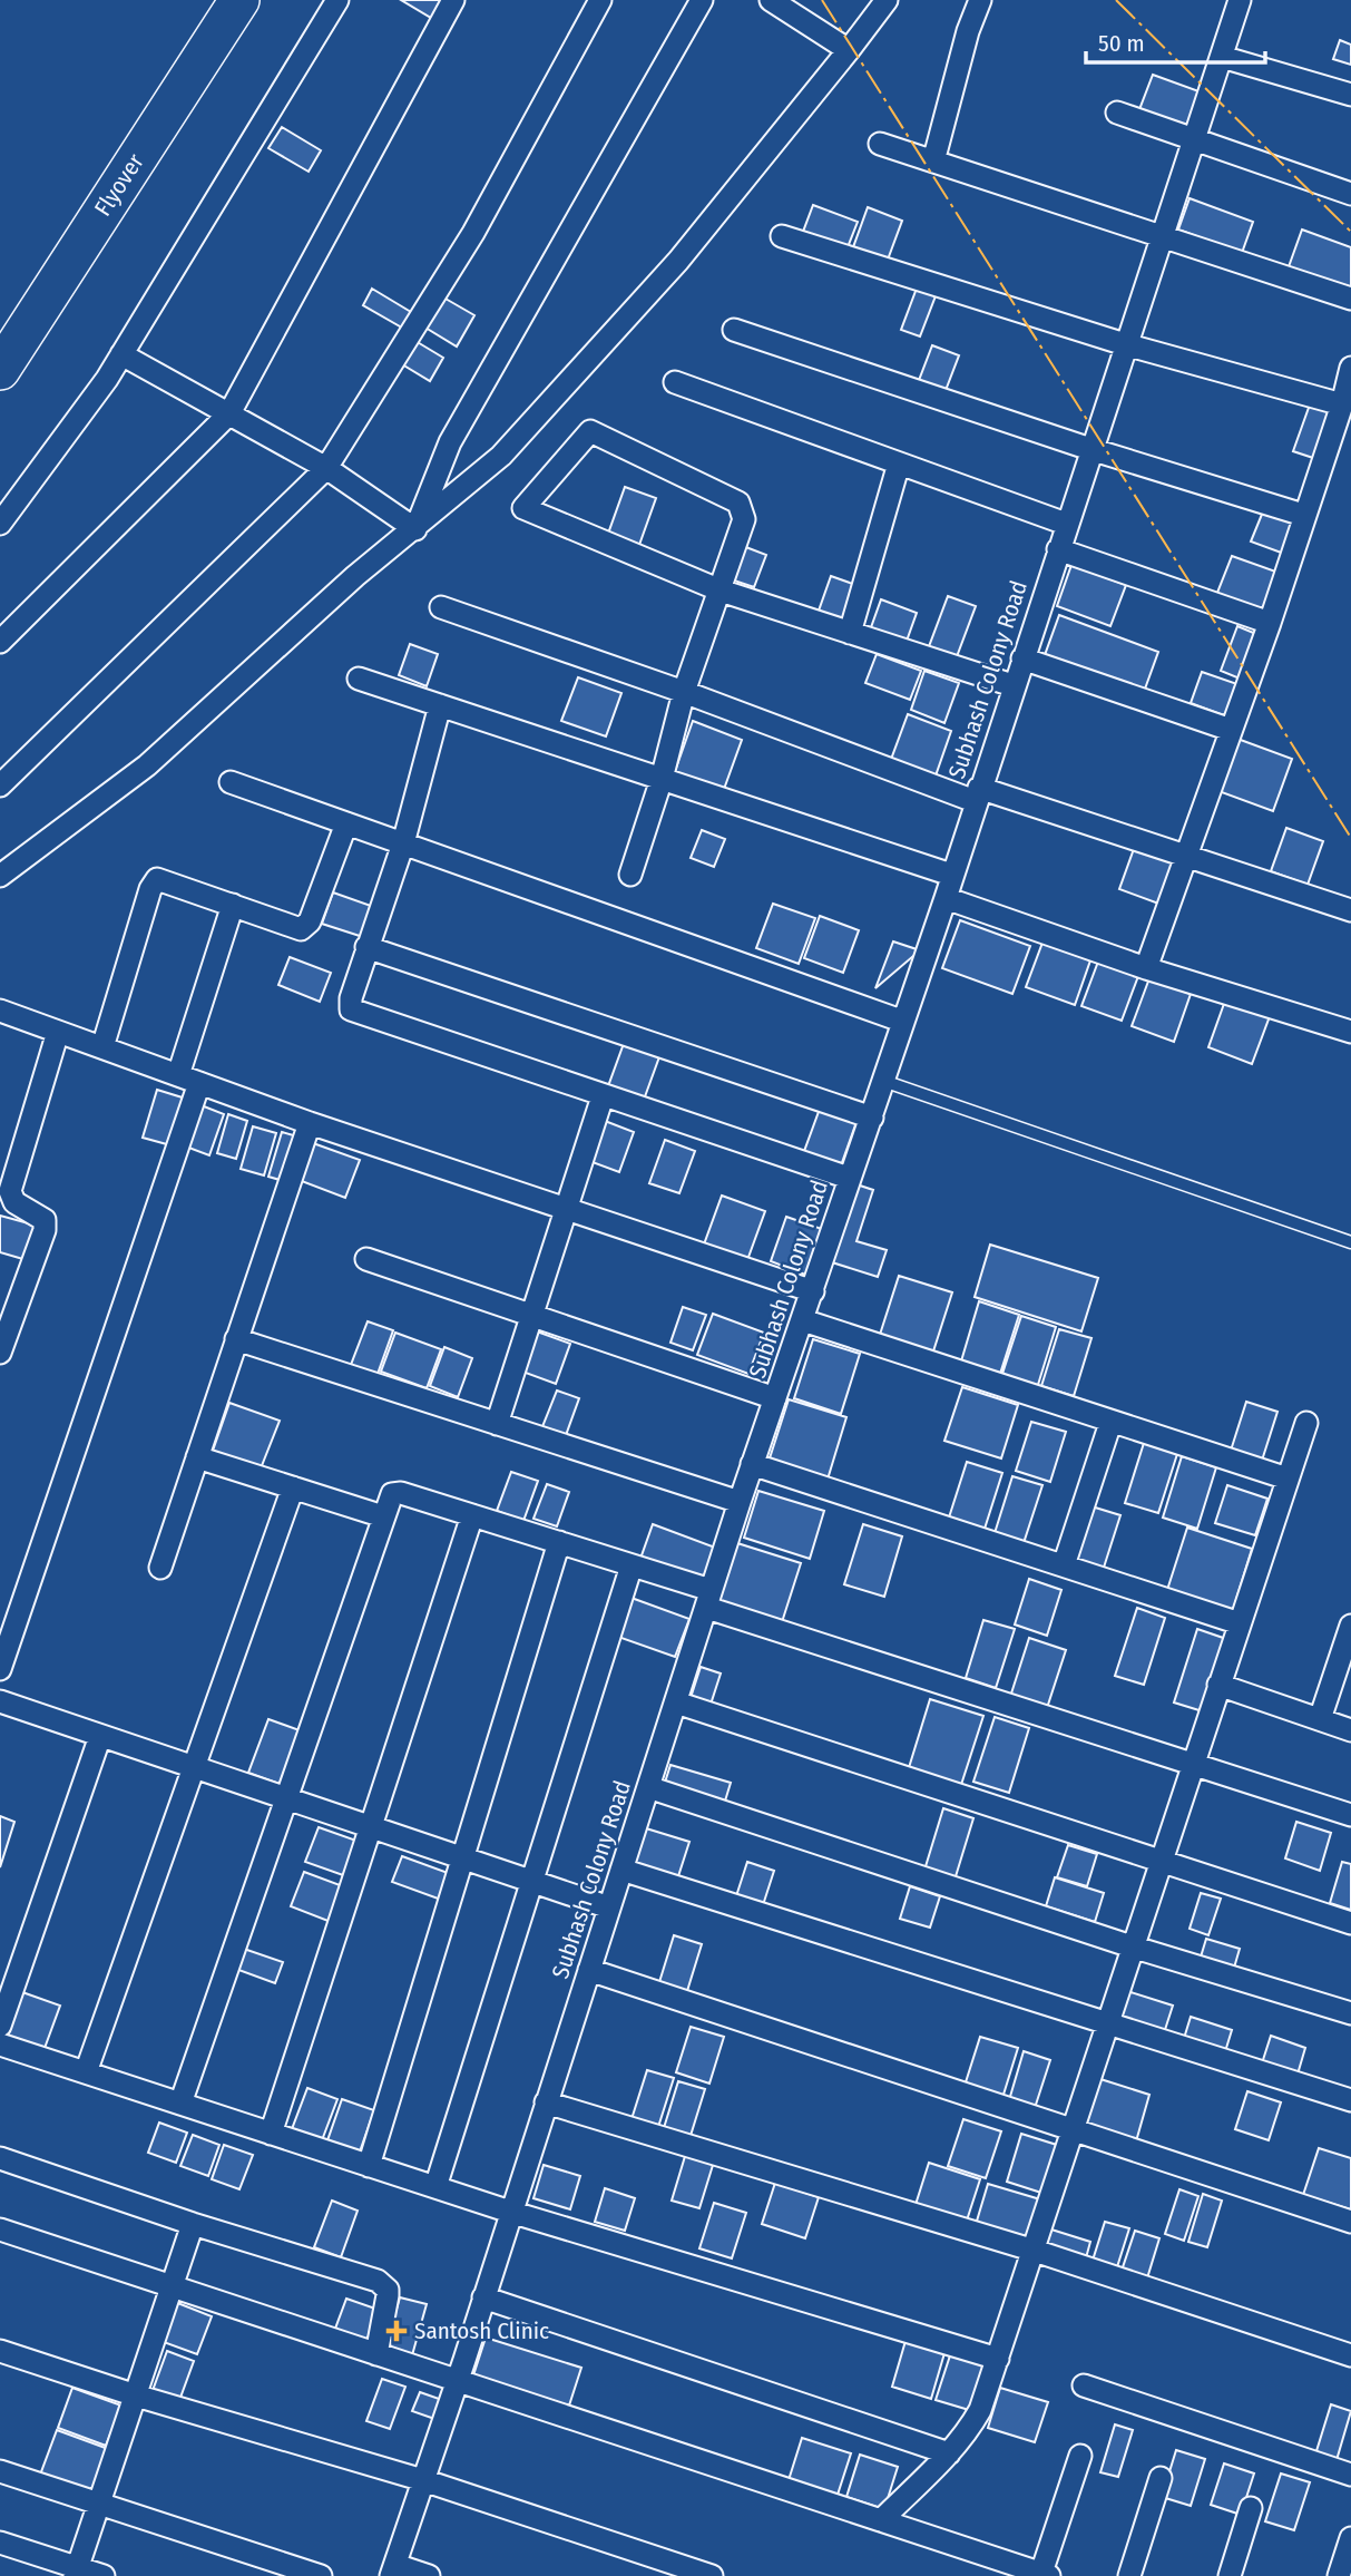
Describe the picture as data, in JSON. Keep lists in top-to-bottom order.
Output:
{
  "streets": {
    "highway": ["Flyover"],
    "street": ["Subhash Colony Road"]
  },
  "places": {
    "health": ["Santosh Clinic"]
  },
  "scale_bar": "50 m"
}
